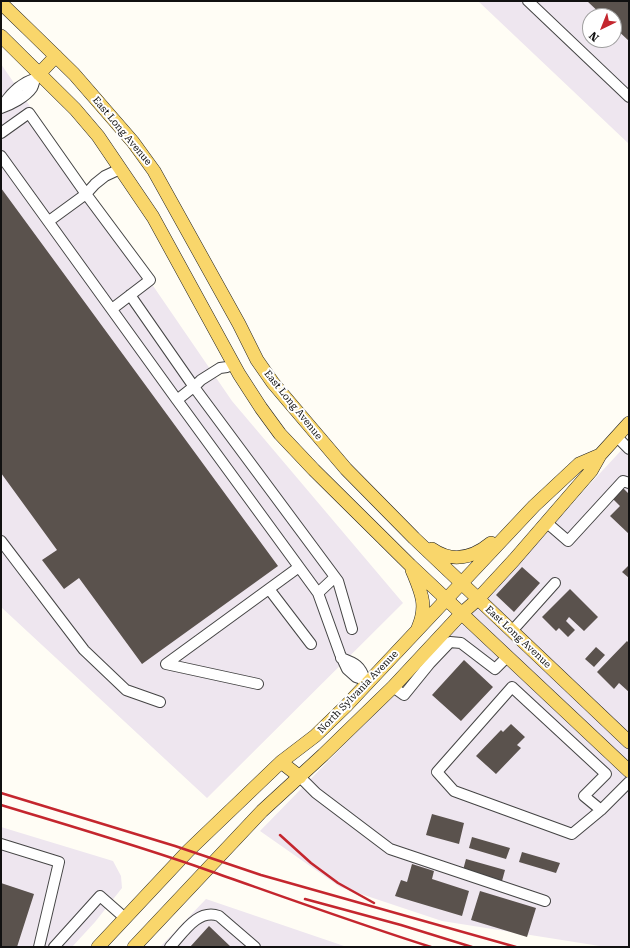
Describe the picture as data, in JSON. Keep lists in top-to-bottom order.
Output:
{
  "streets": {
    "main road": ["East Long Avenue", "North Sylvania Avenue"]
  },
  "crossings": [
    ["East Long Avenue", "North Sylvania Avenue"]
  ],
  "north": "bottom left"
}
